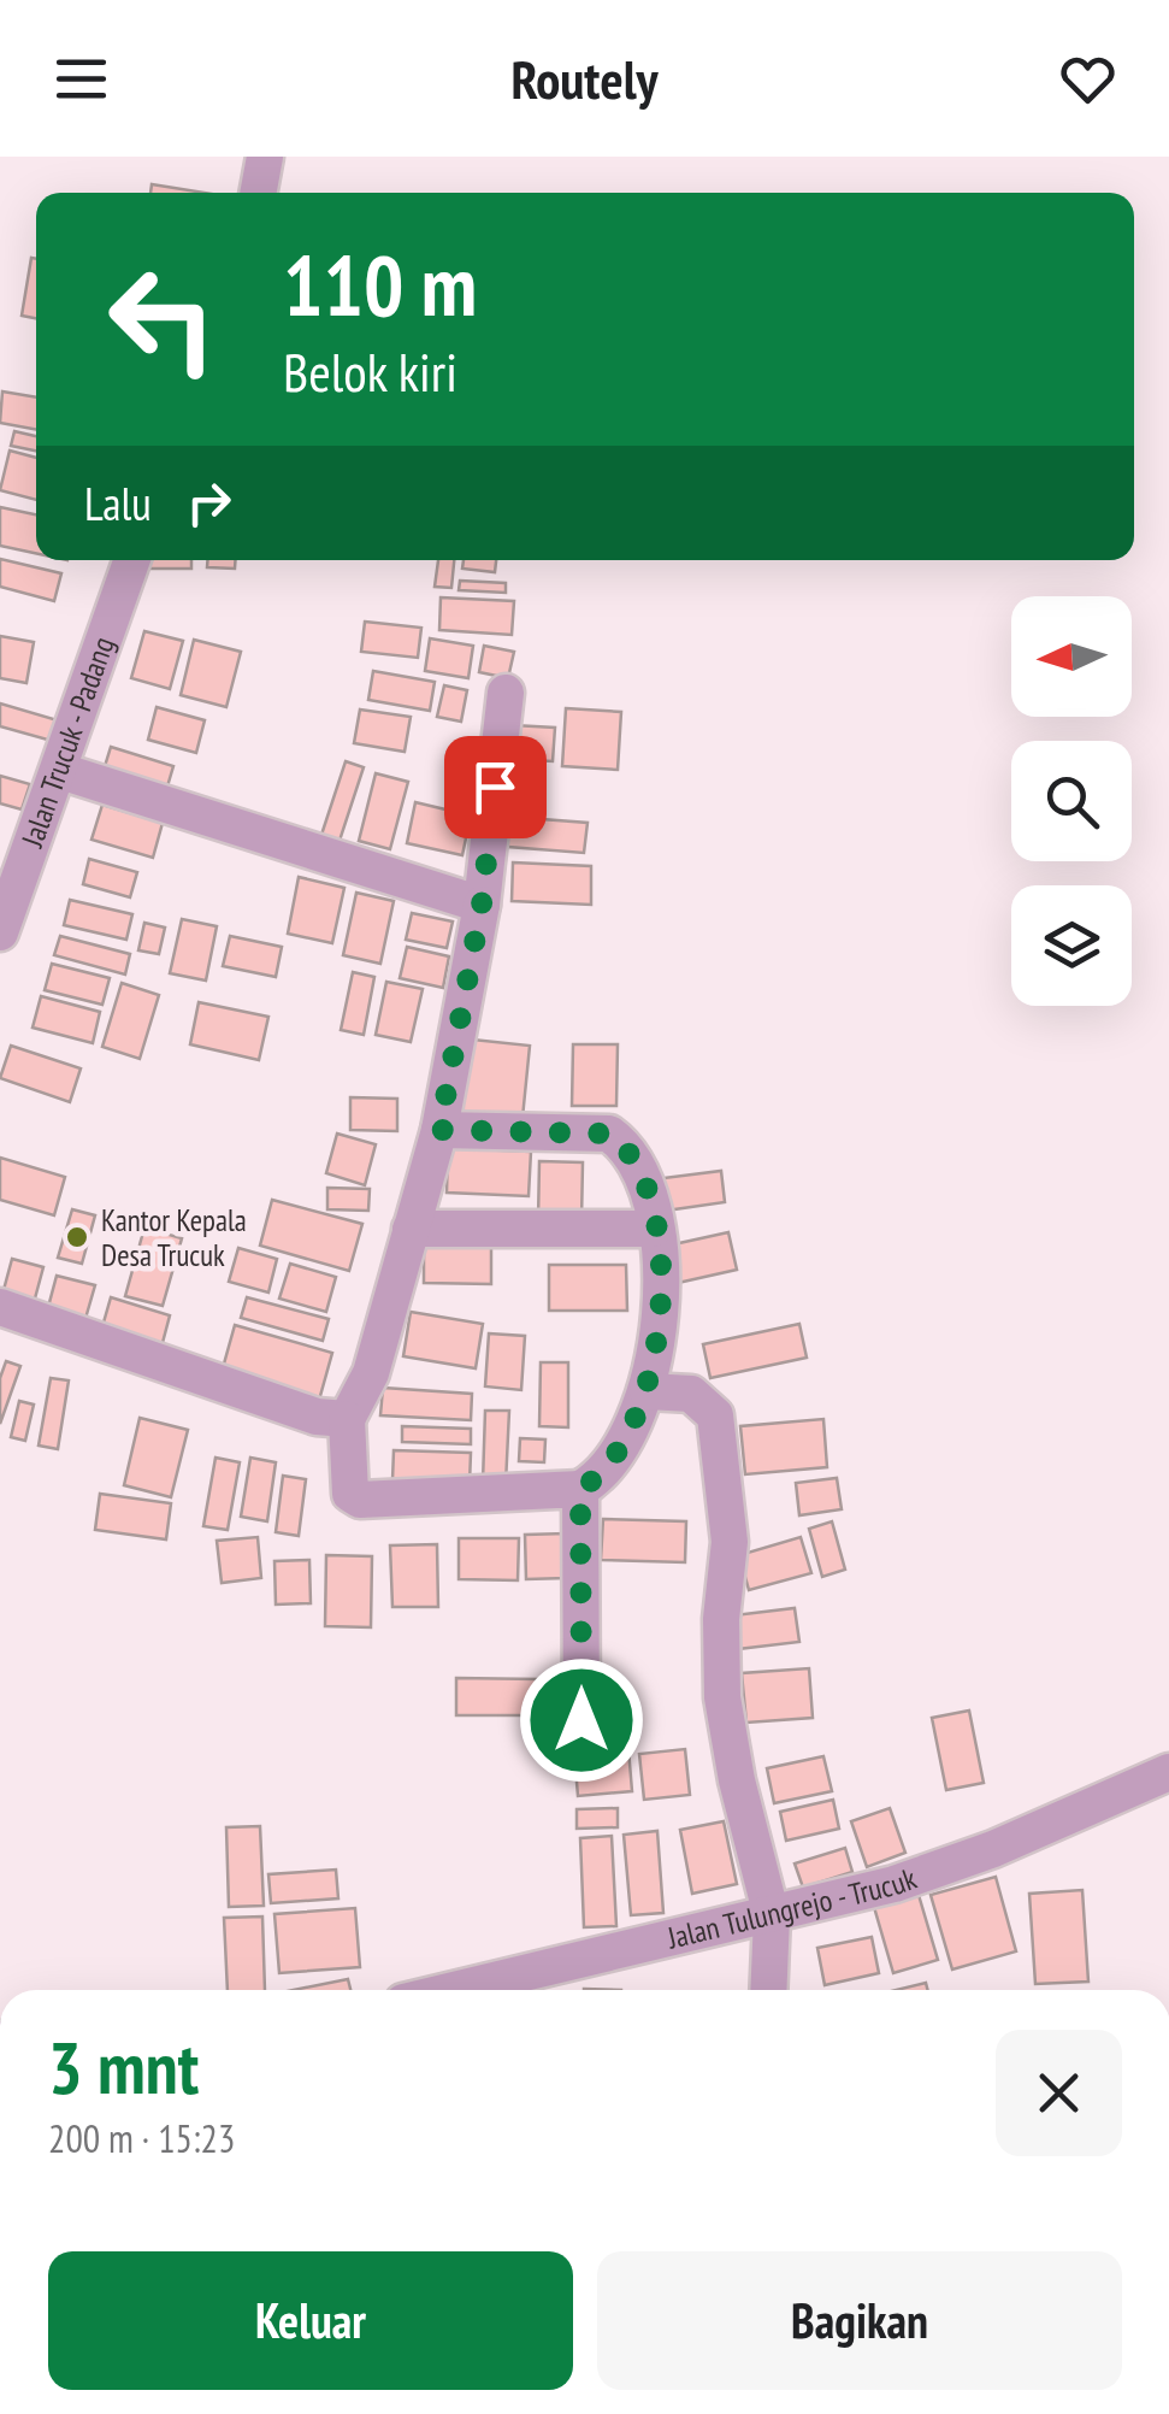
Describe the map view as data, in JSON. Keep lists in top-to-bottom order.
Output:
{
  "streets": {
    "street": ["Jalan Trucuk - Padang", "Jalan Tulungrejo - Trucuk"]
  },
  "places": ["Kantor Kepala Desa Trucuk"],
  "north": "left",
  "page": {
    "header": "Routely",
    "turn": ["110 m", "Belok kiri"],
    "then": "Lalu",
    "heading": ["3 mnt", "200 m · 15:23"],
    "buttons": ["Keluar", "Bagikan"]
  }
}
